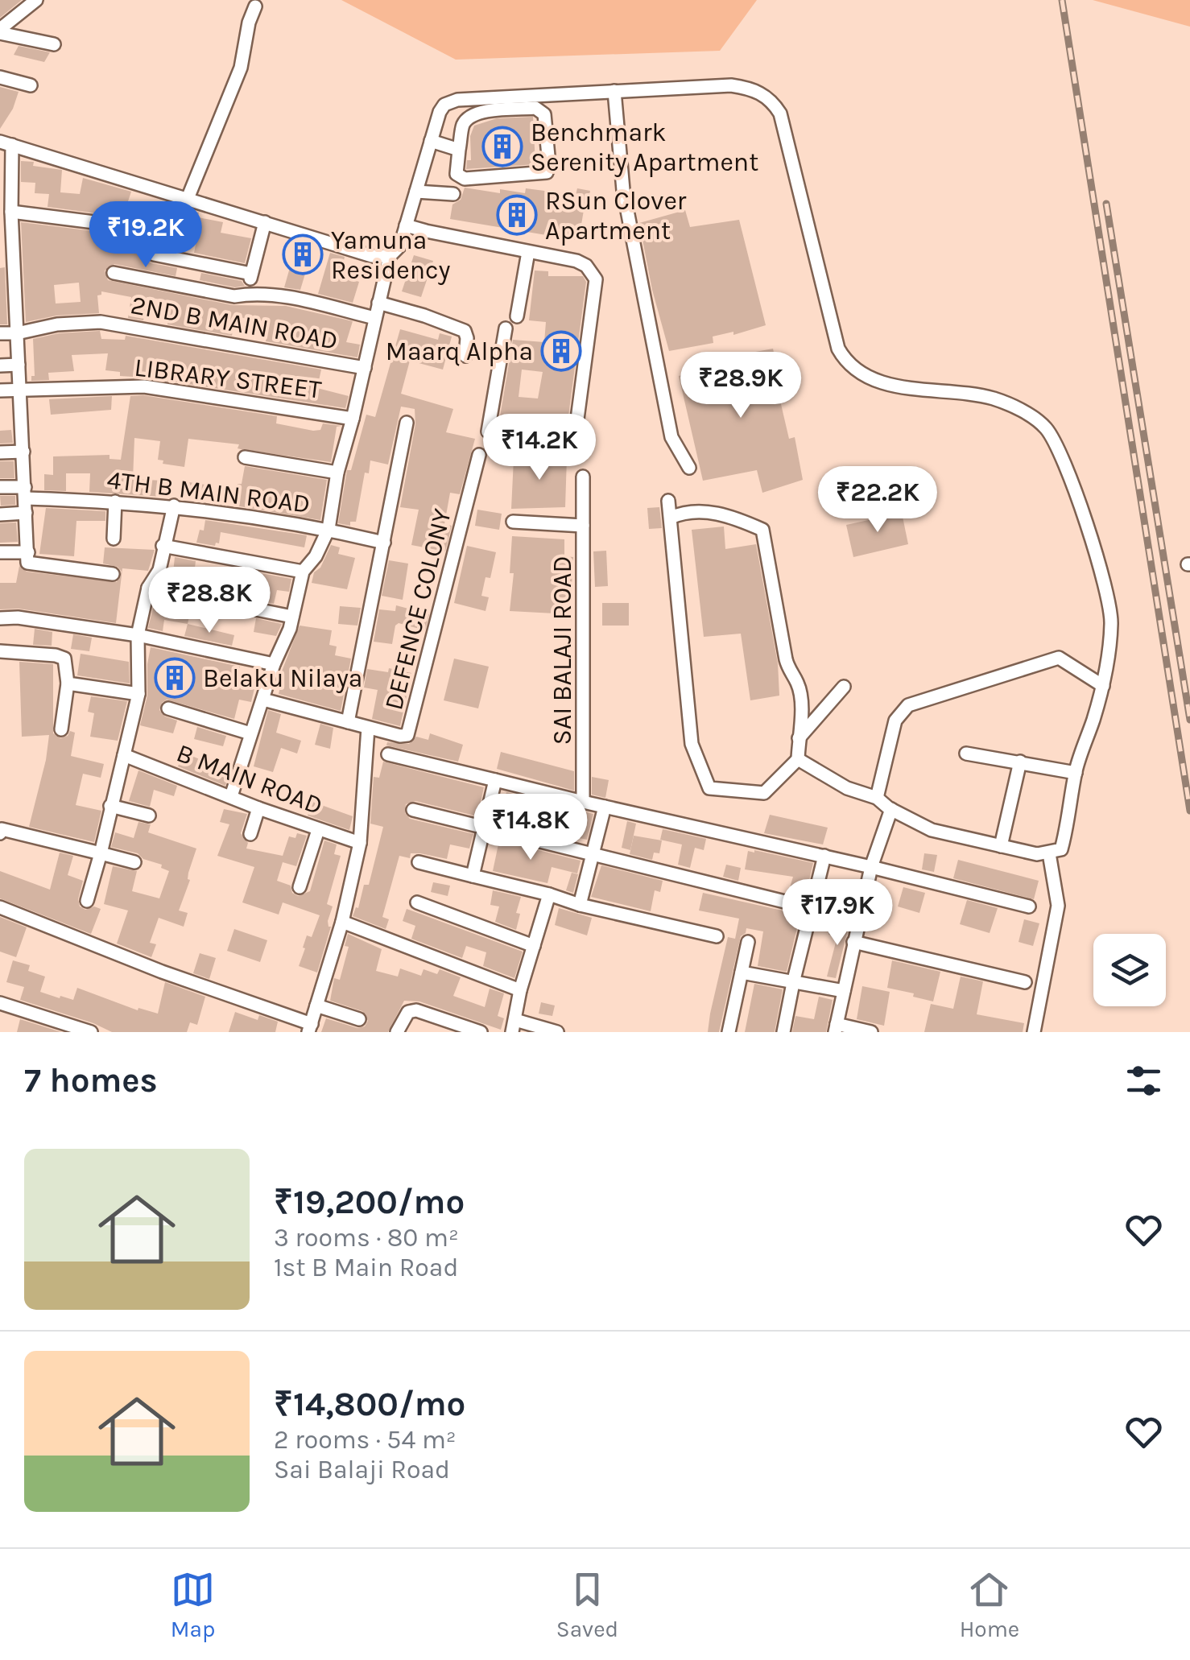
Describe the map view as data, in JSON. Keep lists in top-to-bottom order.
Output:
{
  "streets": {
    "street": [
      "2ND B MAIN ROAD",
      "LIBRARY STREET",
      "4TH B MAIN ROAD",
      "DEFENCE COLONY",
      "SAI BALAJI ROAD",
      "B MAIN ROAD"
    ]
  },
  "places": {
    "building": [
      "Benchmark Serenity Apartment",
      "RSun Clover Apartment",
      "Yamuna Residency",
      "Maarq Alpha",
      "Belaku Nilaya"
    ]
  },
  "page": {
    "price": [
      "₹19.2K",
      "₹28.9K",
      "₹14.2K",
      "₹22.2K",
      "₹28.8K",
      "₹14.8K",
      "₹17.9K"
    ],
    "heading": "7 homes",
    "list": [
      {
        "name": "₹19,200/mo",
        "note": "3 rooms · 80 m² · 1st B Main Road"
      },
      {
        "name": "₹14,800/mo",
        "note": "2 rooms · 54 m² · Sai Balaji Road"
      }
    ],
    "tabs": ["Map", "Saved", "Home"]
  }
}
